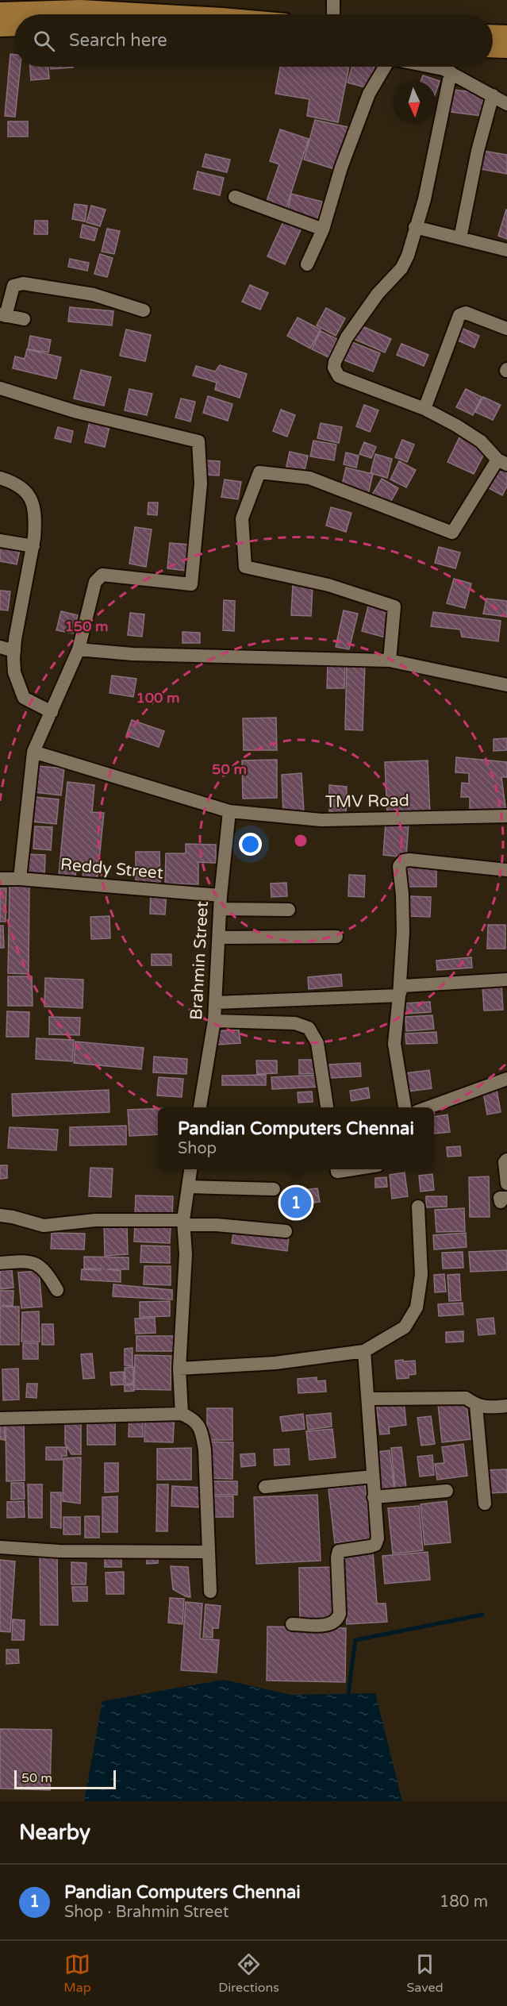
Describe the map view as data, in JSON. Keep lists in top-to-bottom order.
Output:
{
  "streets": {
    "street": ["TMV Road", "Reddy Street", "Brahmin Street"]
  },
  "crossings": [
    ["TMV Road", "Brahmin Street"],
    ["Reddy Street", "Brahmin Street"]
  ],
  "scale_bar": "50 m",
  "north": "bottom",
  "page": {
    "search": "Search here",
    "popup": ["Pandian Computers Chennai", "Shop"],
    "pins": "1",
    "scale": "50 m",
    "heading": "Nearby",
    "list": [
      {
        "mark": "1",
        "name": "Pandian Computers Chennai",
        "note": "Shop · Brahmin Street",
        "value": "180 m"
      }
    ],
    "nav": ["Map", "Directions", "Saved"]
  },
  "rings": ["150 m", "100 m", "50 m"]
}
